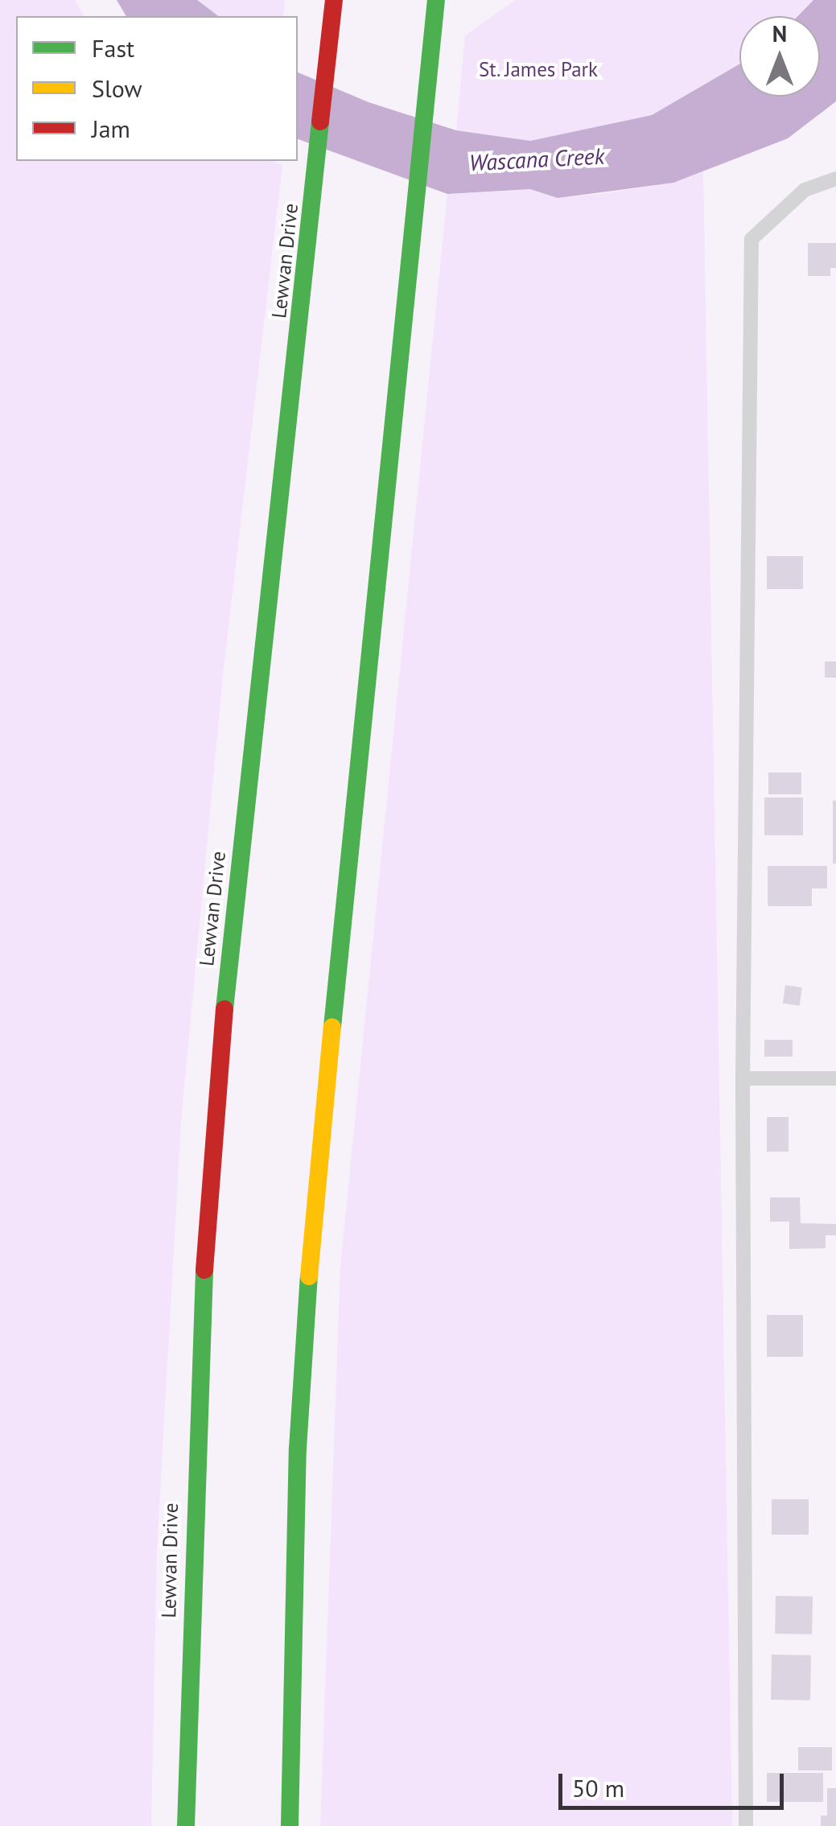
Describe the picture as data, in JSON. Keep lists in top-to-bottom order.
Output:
{
  "streets": {
    "main road": ["Lewvan Drive"]
  },
  "water": ["Wascana Creek"],
  "parks": ["St. James Park"],
  "legend": ["Fast", "Slow", "Jam"],
  "scale_bar": "50 m",
  "north": "top"
}
